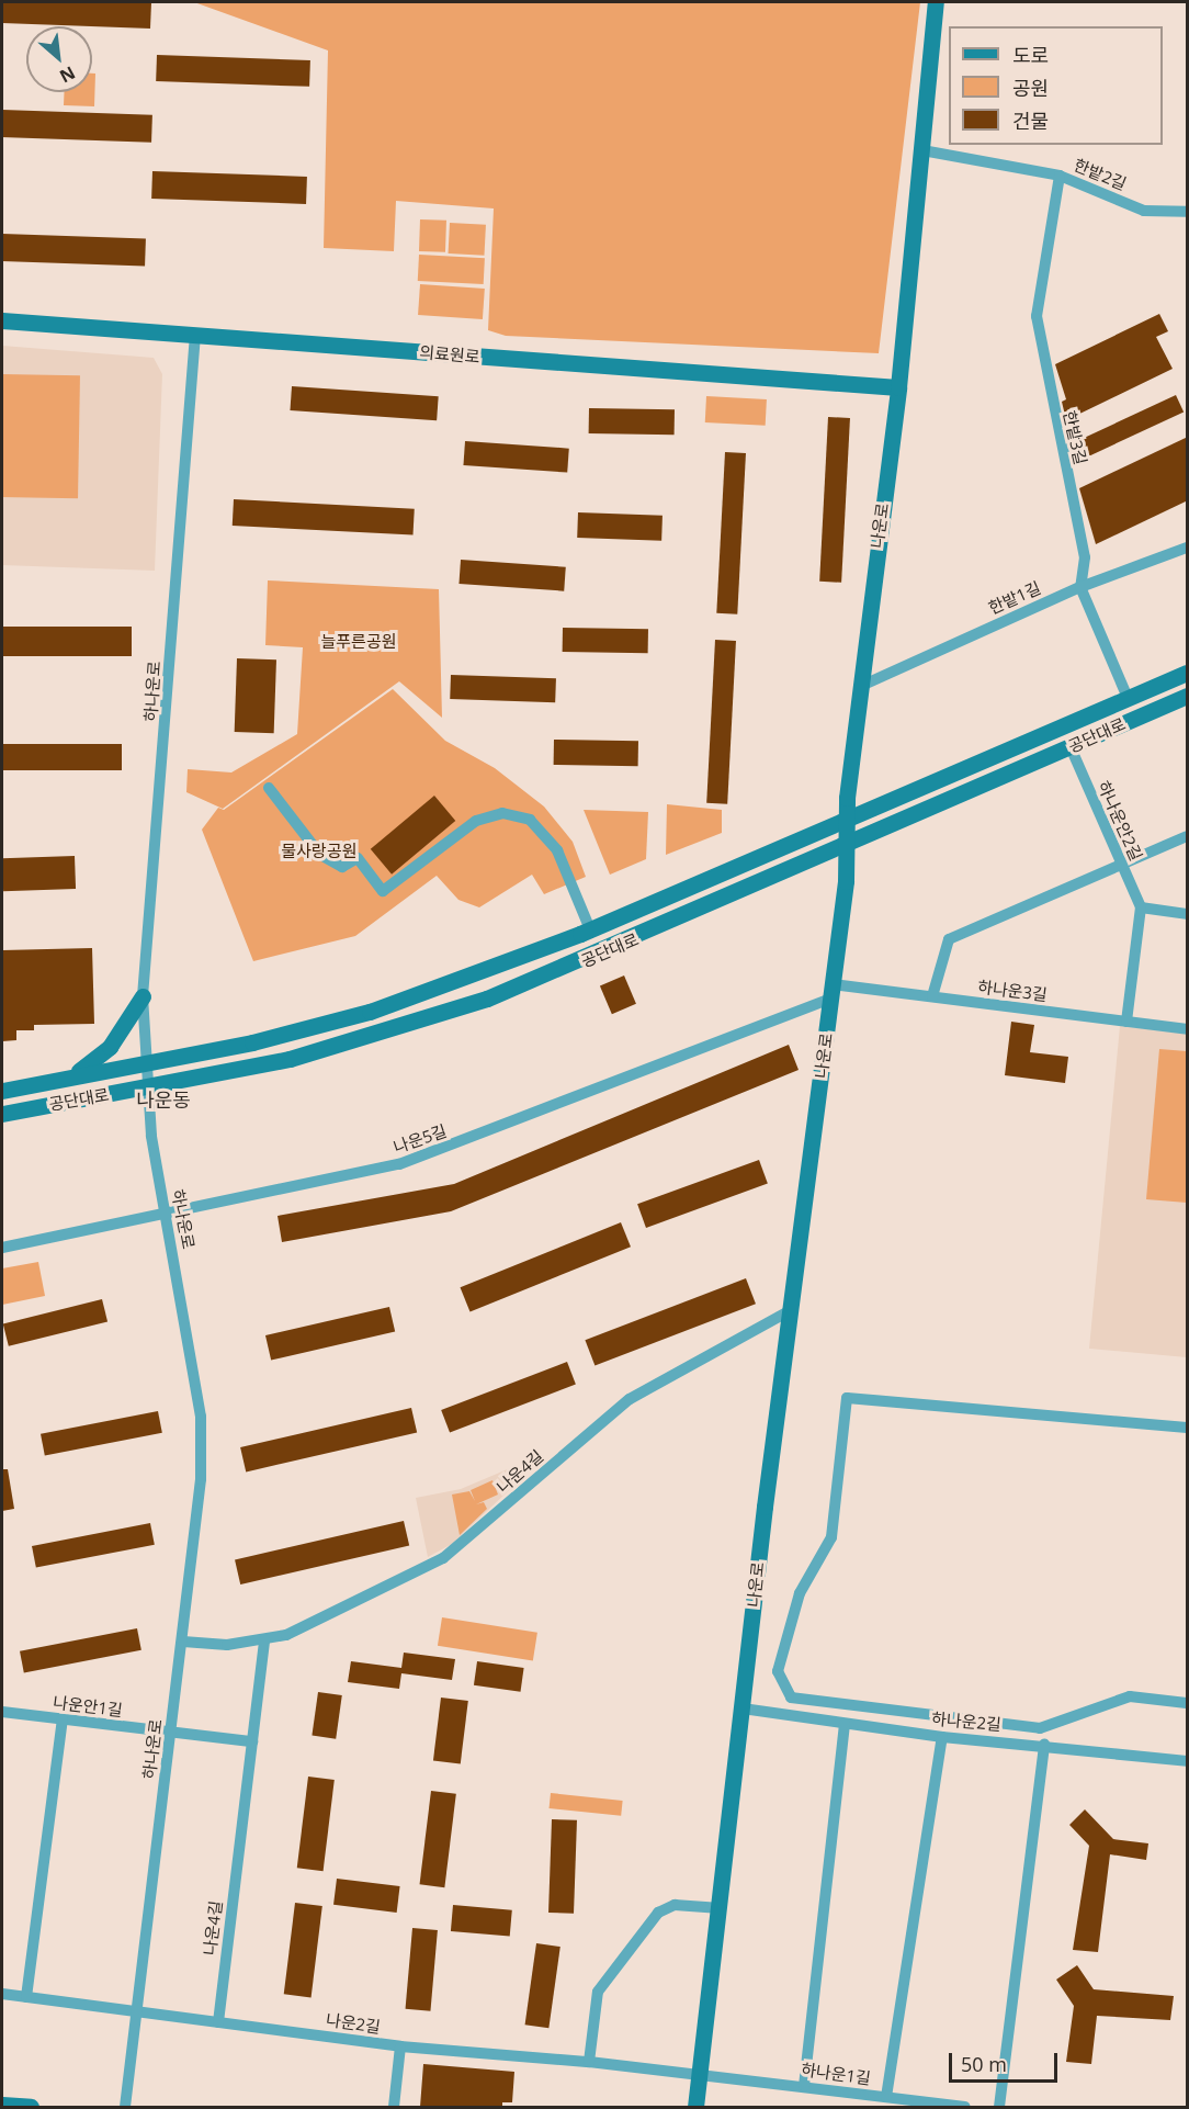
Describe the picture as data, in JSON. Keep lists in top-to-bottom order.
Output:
{
  "streets": {
    "street": [
      "한밭2길",
      "의료원로",
      "한밭3길",
      "나운로",
      "한밭1길",
      "하나운로",
      "공단대로",
      "하나운안2길",
      "하나운3길",
      "나운5길",
      "나운4길",
      "나운안1길",
      "하나운2길",
      "나운2길",
      "하나운1길"
    ]
  },
  "crossings": [
    ["한밭2길", "한밭3길"],
    ["한밭2길", "나운로"],
    ["의료원로", "나운로"],
    ["의료원로", "하나운로"],
    ["한밭3길", "한밭1길"],
    ["한밭3길", "공단대로"],
    ["나운로", "한밭1길"],
    ["나운로", "공단대로"],
    ["나운로", "하나운3길"],
    ["나운로", "나운5길"],
    ["나운로", "나운4길"],
    ["나운로", "하나운2길"],
    ["나운로", "나운2길"],
    ["나운로", "하나운1길"],
    ["하나운로", "공단대로"],
    ["하나운로", "나운5길"],
    ["하나운로", "나운4길"],
    ["하나운로", "나운안1길"],
    ["하나운로", "나운2길"],
    ["공단대로", "하나운안2길"],
    ["하나운3길", "나운5길"],
    ["나운4길", "나운안1길"],
    ["나운4길", "나운2길"],
    ["나운2길", "하나운1길"]
  ],
  "districts": ["나운동"],
  "parks": ["늘푸른공원", "물사랑공원"],
  "legend": ["도로", "공원", "건물"],
  "scale_bar": "50 m",
  "north": "bottom right"
}
